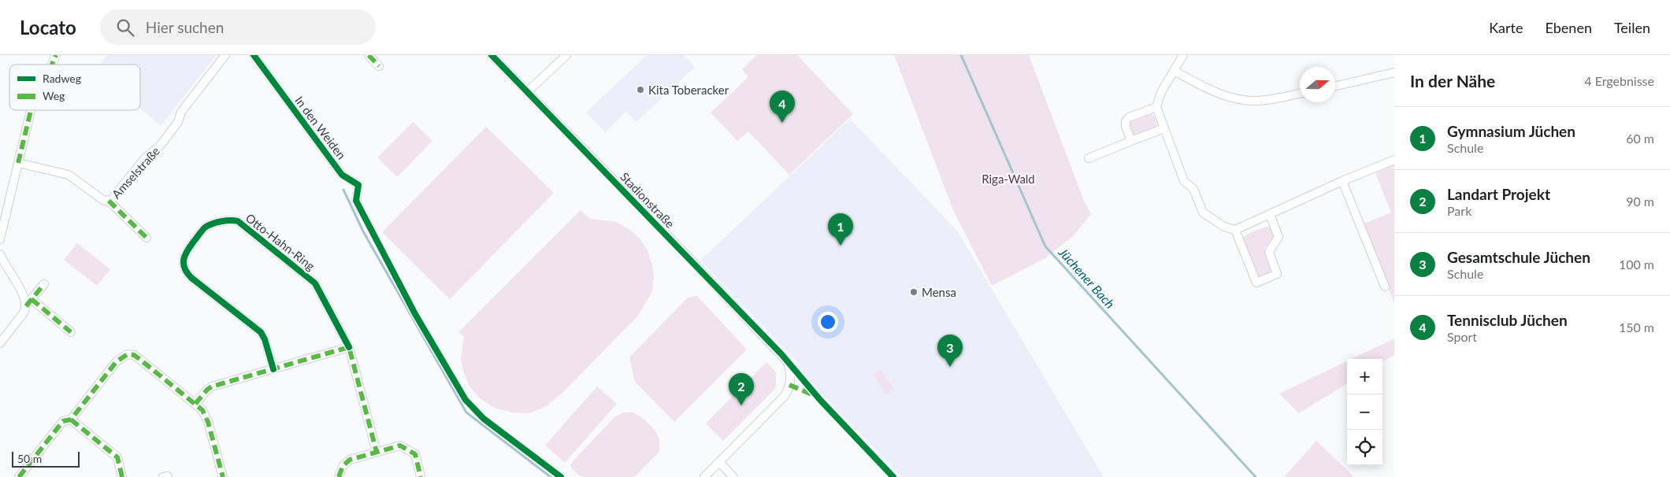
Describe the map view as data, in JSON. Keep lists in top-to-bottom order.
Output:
{
  "streets": {
    "street": [
      "In den Weiden",
      "Amselstraße",
      "Stadionstraße",
      "Otto-Hahn-Ring"
    ]
  },
  "water": ["Jüchener Bach"],
  "parks": ["Riga-Wald"],
  "places": ["Kita Toberacker", "Mensa"],
  "legend": ["Radweg", "Weg"],
  "scale_bar": "50 m",
  "north": "right",
  "page": {
    "header": "Locato",
    "search": "Hier suchen",
    "nav": ["Karte", "Ebenen", "Teilen"],
    "heading": ["In der Nähe", "4 Ergebnisse"],
    "pins": [
      "4",
      "1",
      "3",
      "2"
    ],
    "list": [
      {
        "mark": "1",
        "name": "Gymnasium Jüchen",
        "note": "Schule",
        "value": "60 m"
      },
      {
        "mark": "2",
        "name": "Landart Projekt",
        "note": "Park",
        "value": "90 m"
      },
      {
        "mark": "3",
        "name": "Gesamtschule Jüchen",
        "note": "Schule",
        "value": "100 m"
      },
      {
        "mark": "4",
        "name": "Tennisclub Jüchen",
        "note": "Sport",
        "value": "150 m"
      }
    ],
    "map_buttons": ["+", "−"],
    "scale": "50 m"
  }
}
